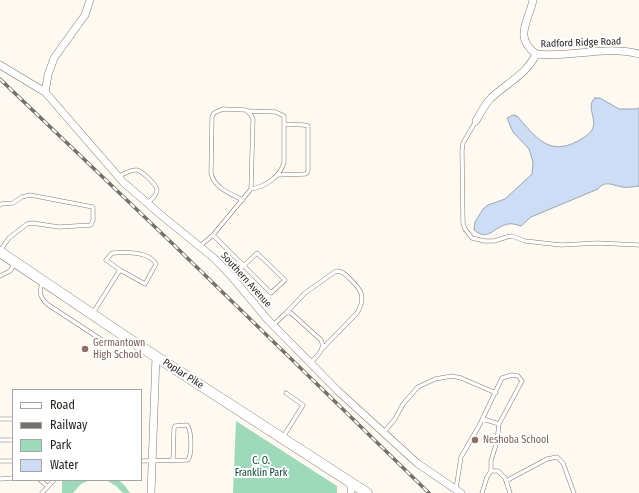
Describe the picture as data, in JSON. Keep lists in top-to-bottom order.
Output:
{
  "streets": {
    "main road": ["Poplar Pike"],
    "street": ["Radford Ridge Road", "Southern Avenue"]
  },
  "parks": ["C. O. Franklin Park"],
  "places": ["Germantown High School", "Neshoba School"],
  "legend": [
    "Road",
    "Railway",
    "Park",
    "Water"
  ]
}
